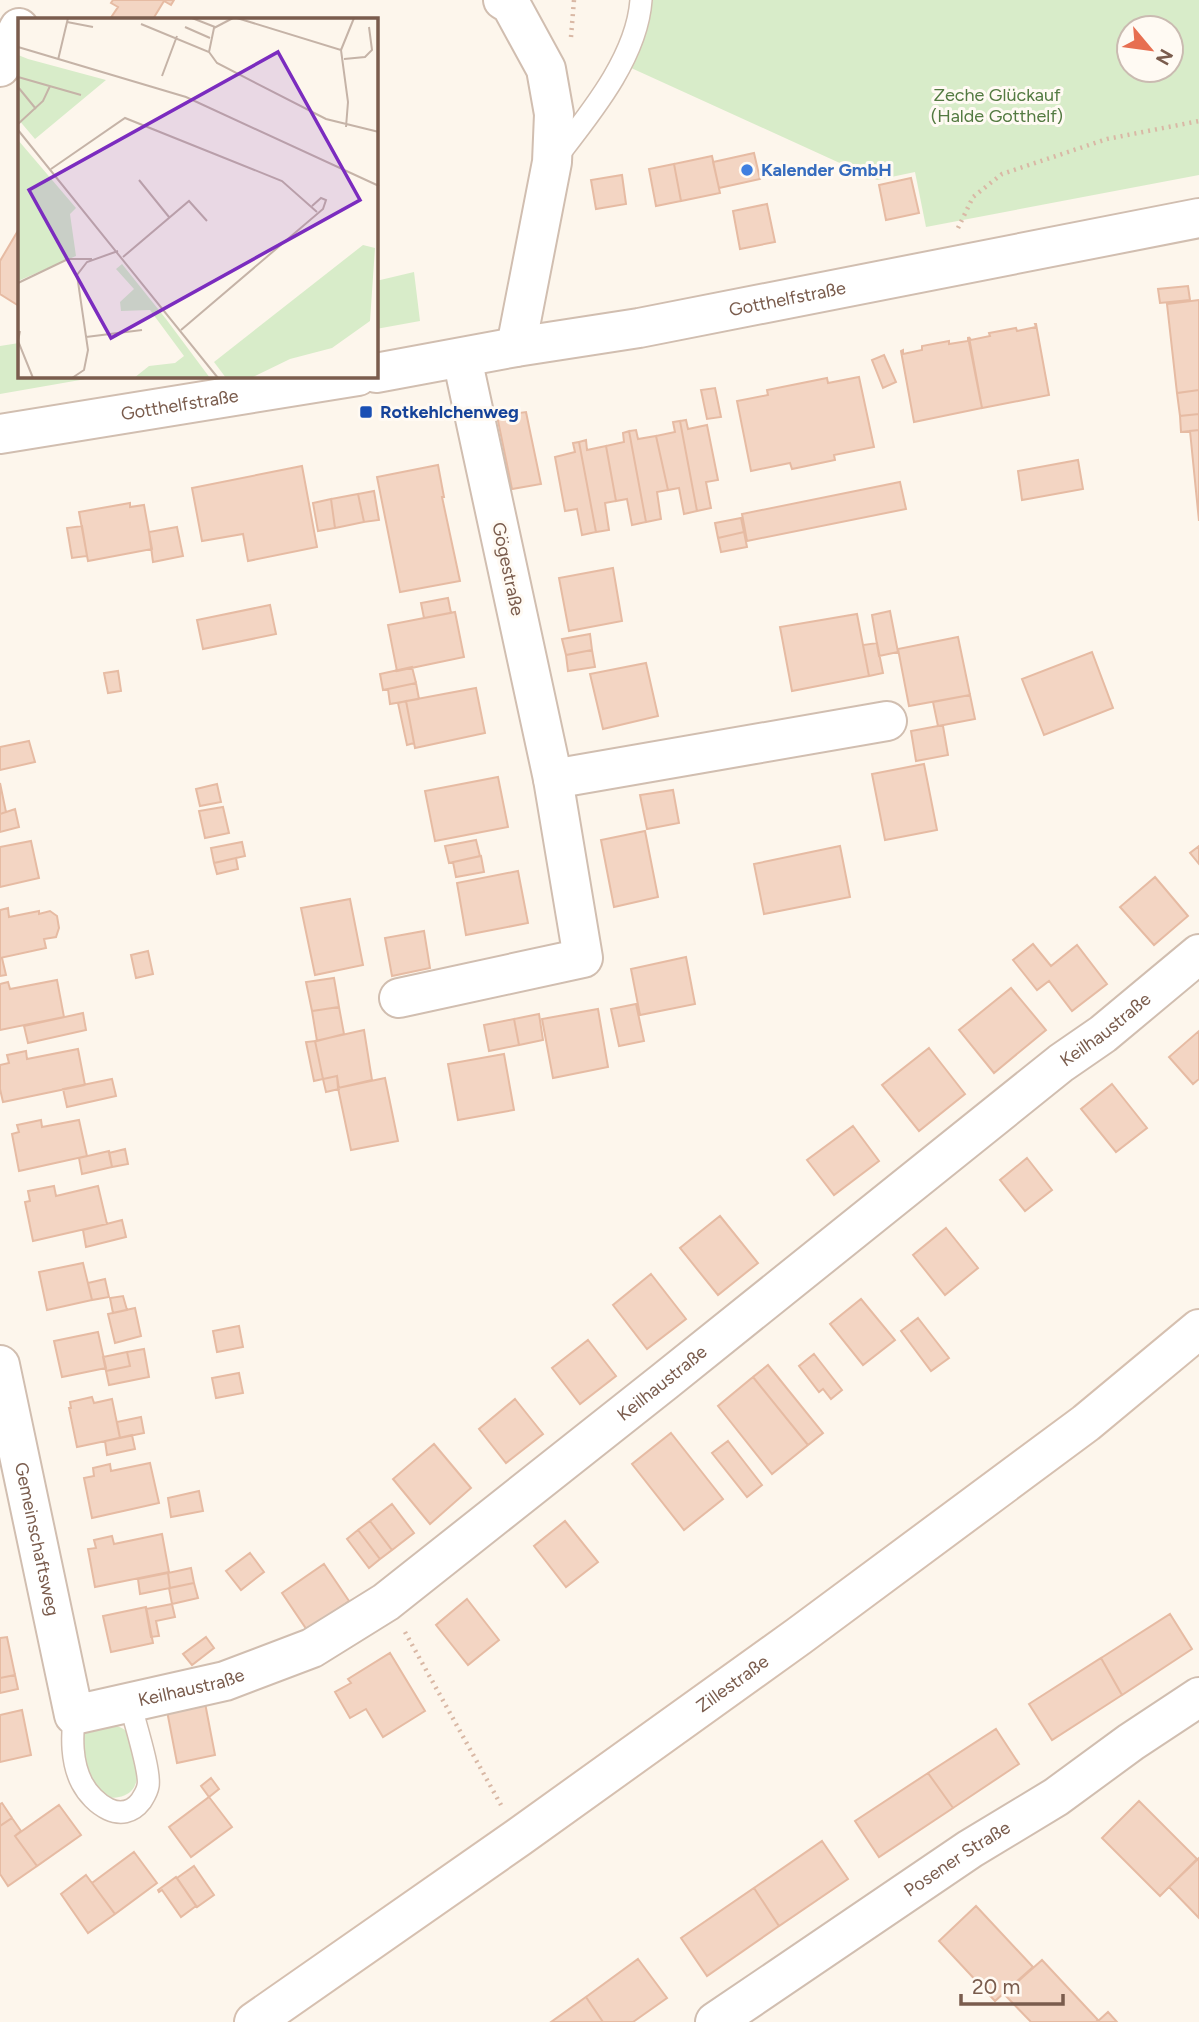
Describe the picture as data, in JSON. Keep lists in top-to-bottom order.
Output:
{
  "streets": {
    "street": [
      "Gotthelfstraße",
      "Gögestraße",
      "Keilhaustraße",
      "Gemeinschaftsweg",
      "Zillestraße",
      "Posener Straße"
    ]
  },
  "crossings": [
    ["Gotthelfstraße", "Gögestraße"],
    ["Keilhaustraße", "Gemeinschaftsweg"]
  ],
  "parks": ["Zeche Glückauf (Halde Gotthelf)"],
  "places": {
    "other": ["Kalender GmbH"],
    "transit": ["Rotkehlchenweg"]
  },
  "scale_bar": "20 m",
  "north": "bottom right"
}
